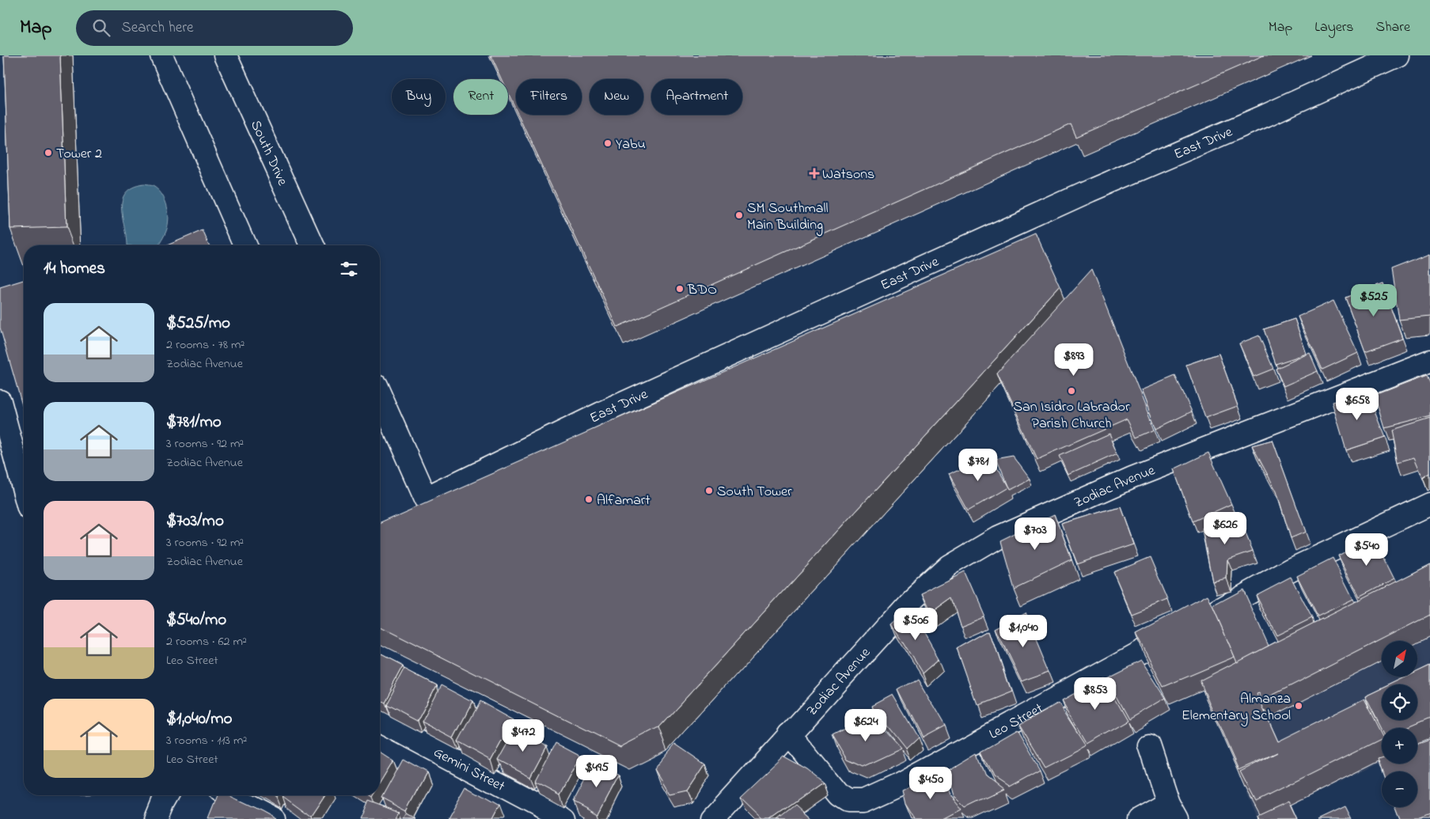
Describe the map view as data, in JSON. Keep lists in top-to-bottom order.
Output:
{
  "streets": {
    "street": [
      "East Drive",
      "South Drive",
      "Zodiac Avenue",
      "Leo Street",
      "Gemini Street"
    ]
  },
  "crossings": [
    ["Zodiac Avenue", "Leo Street"]
  ],
  "places": {
    "other": [
      "Yabu",
      "Tower 2",
      "SM Southmall Main Building",
      "BDO",
      "San Isidro Labrador Parish Church",
      "South Tower",
      "Alfamart",
      "Almanza Elementary School"
    ],
    "health": ["Watsons"]
  },
  "north": "top right",
  "page": {
    "header": "Map",
    "search": "Search here",
    "nav": ["Map", "Layers", "Share"],
    "chip": [
      "Buy",
      "Rent",
      "Filters",
      "New",
      "Apartment"
    ],
    "heading": "14 homes",
    "price": [
      "$525",
      "$893",
      "$658",
      "$781",
      "$626",
      "$703",
      "$540",
      "$506",
      "$1,040",
      "$853",
      "$624",
      "$472",
      "$495",
      "$450"
    ],
    "list": [
      {
        "name": "$525/mo",
        "note": "2 rooms · 78 m² · Zodiac Avenue"
      },
      {
        "name": "$781/mo",
        "note": "3 rooms · 92 m² · Zodiac Avenue"
      },
      {
        "name": "$703/mo",
        "note": "3 rooms · 92 m² · Zodiac Avenue"
      },
      {
        "name": "$540/mo",
        "note": "2 rooms · 62 m² · Leo Street"
      },
      {
        "name": "$1,040/mo",
        "note": "3 rooms · 113 m² · Leo Street"
      }
    ],
    "map_buttons": ["+", "−"]
  }
}
